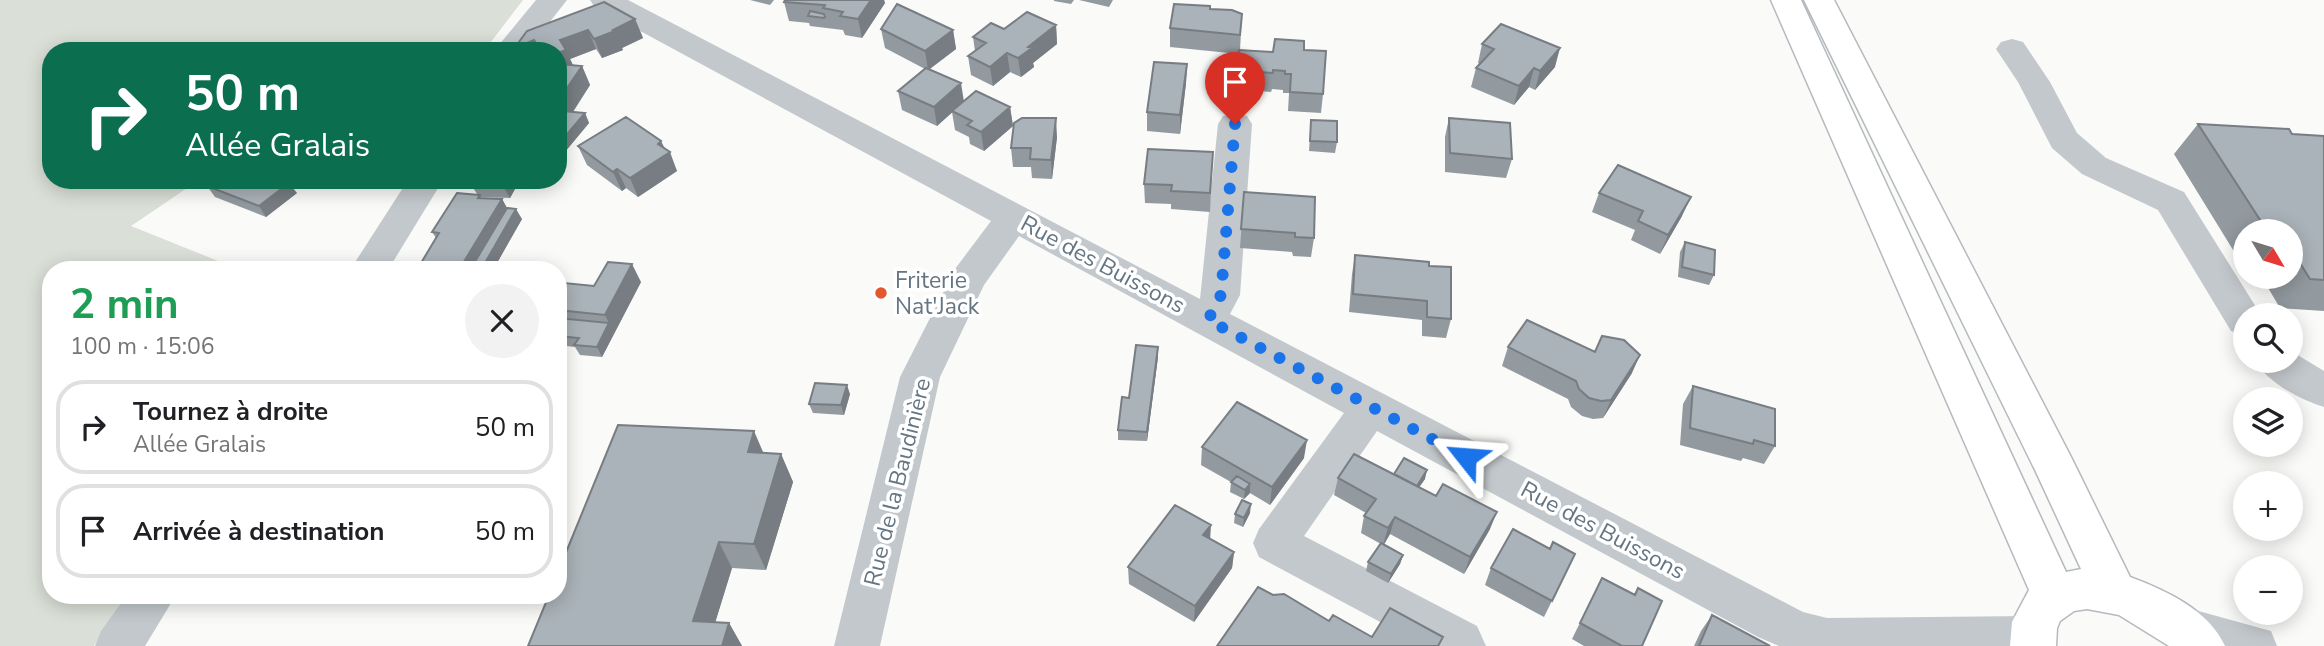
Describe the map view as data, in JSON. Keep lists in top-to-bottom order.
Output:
{
  "streets": {
    "street": ["Rue des Buissons", "Rue de la Baudinière"]
  },
  "crossings": [
    ["Rue des Buissons", "Rue de la Baudinière"]
  ],
  "places": ["Friterie Nat'Jack"],
  "north": "bottom right",
  "page": {
    "turn": ["50 m", "Allée Gralais"],
    "map_buttons": ["+", "−"],
    "heading": ["2 min", "100 m · 15:06"],
    "list": [
      {
        "name": "Tournez à droite",
        "note": "Allée Gralais",
        "value": "50 m"
      },
      {
        "name": "Arrivée à destination",
        "value": "50 m"
      }
    ]
  }
}
